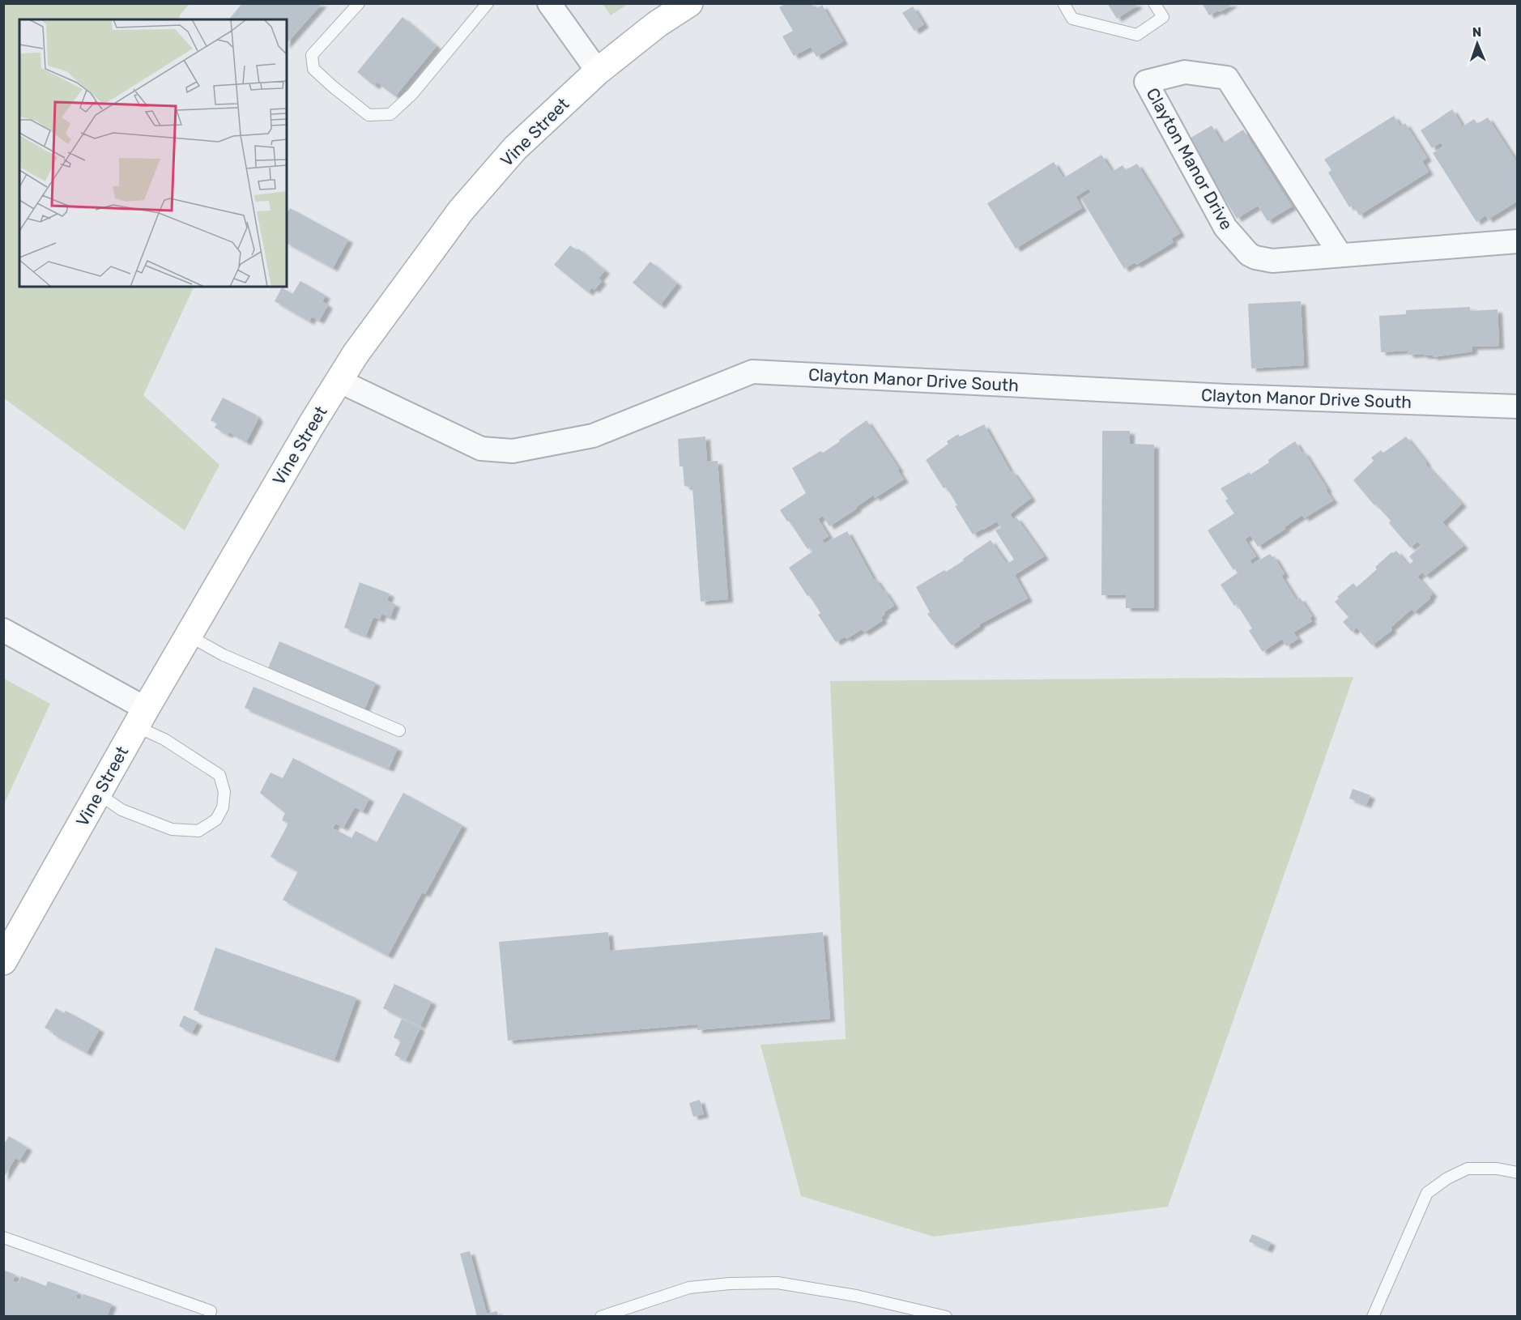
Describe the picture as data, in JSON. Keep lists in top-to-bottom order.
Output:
{
  "streets": {
    "street": ["Vine Street", "Clayton Manor Drive", "Clayton Manor Drive South"]
  },
  "crossings": [
    ["Vine Street", "Clayton Manor Drive South"]
  ],
  "north": "top"
}
